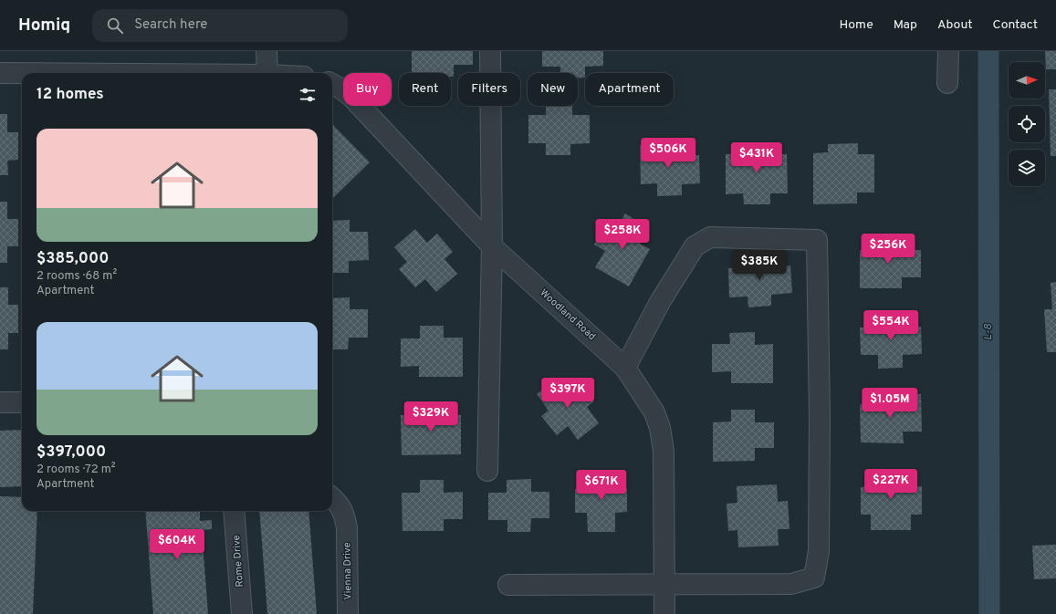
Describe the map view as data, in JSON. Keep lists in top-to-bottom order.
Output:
{
  "streets": {
    "street": ["Woodland Road", "Rome Drive", "Vienna Drive"]
  },
  "water": ["L-8"],
  "north": "right",
  "page": {
    "header": "Homiq",
    "search": "Search here",
    "nav": [
      "Home",
      "Map",
      "About",
      "Contact"
    ],
    "chip": [
      "Buy",
      "Rent",
      "Filters",
      "New",
      "Apartment"
    ],
    "heading": "12 homes",
    "list": [
      {
        "name": "$385,000",
        "note": "2 rooms · 68 m² · Apartment"
      },
      {
        "name": "$397,000",
        "note": "2 rooms · 72 m² · Apartment"
      }
    ],
    "price": [
      "$506K",
      "$431K",
      "$258K",
      "$256K",
      "$385K",
      "$554K",
      "$397K",
      "$1.05M",
      "$329K",
      "$227K",
      "$671K",
      "$604K"
    ]
  }
}
